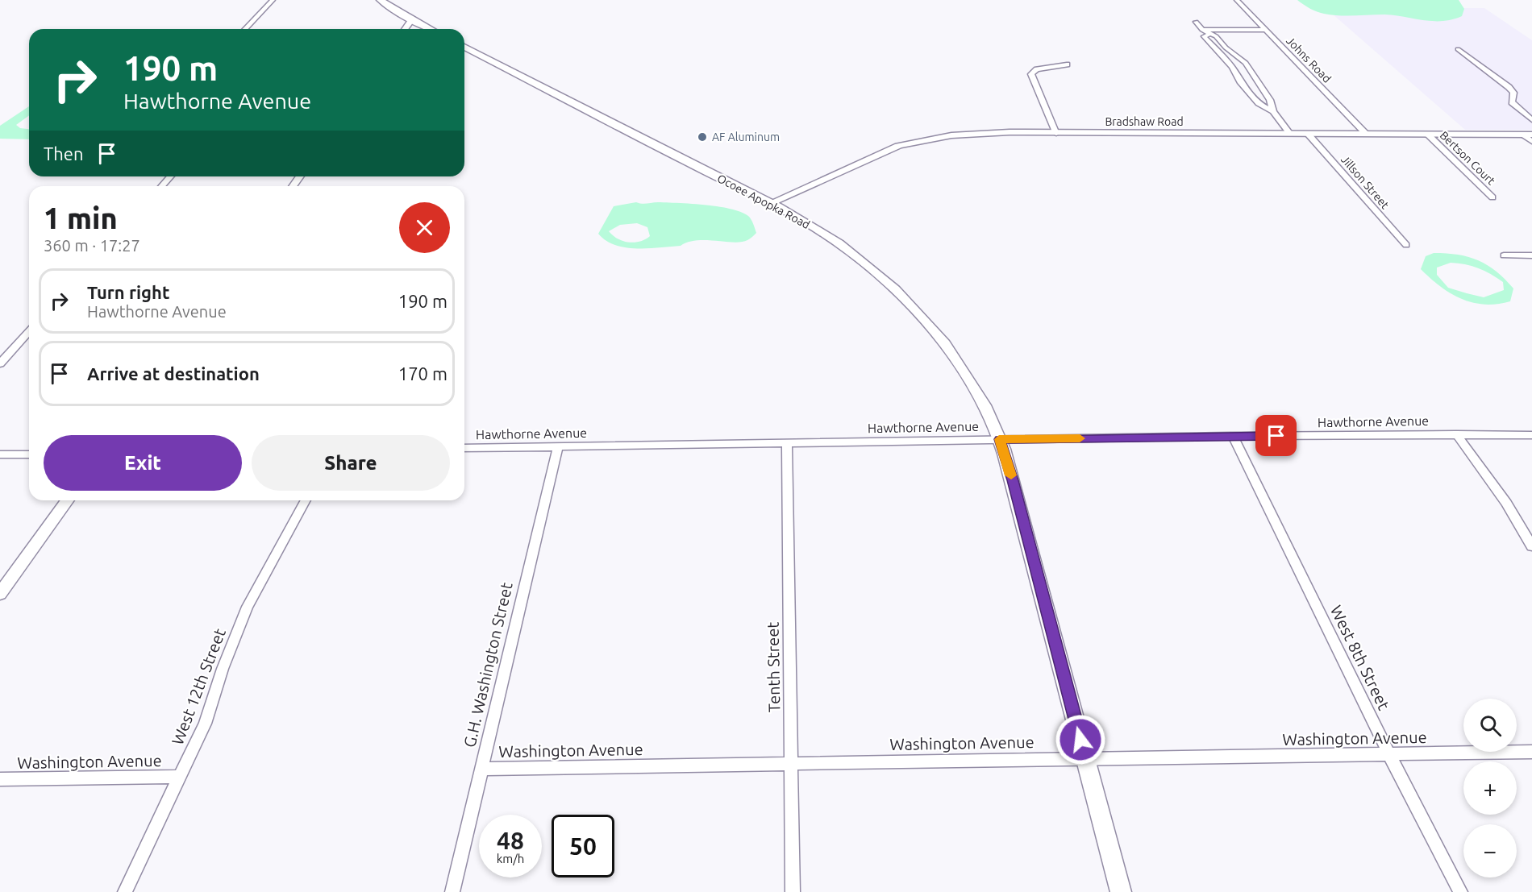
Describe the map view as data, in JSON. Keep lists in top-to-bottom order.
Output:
{
  "streets": {
    "main road": ["Ocoee Apopka Road"],
    "street": [
      "Johns Road",
      "Bradshaw Road",
      "Bertson Court",
      "Jillson Street",
      "Hawthorne Avenue",
      "West 8th Street",
      "G.H. Washington Street",
      "Tenth Street",
      "West 12th Street",
      "Washington Avenue"
    ]
  },
  "crossings": [
    ["Johns Road", "Bradshaw Road"],
    ["Bradshaw Road", "Bertson Court"],
    ["Bradshaw Road", "Jillson Street"],
    ["Bradshaw Road", "Ocoee Apopka Road"],
    ["Ocoee Apopka Road", "Hawthorne Avenue"],
    ["Ocoee Apopka Road", "Washington Avenue"],
    ["Hawthorne Avenue", "West 8th Street"],
    ["Hawthorne Avenue", "G.H. Washington Street"],
    ["Hawthorne Avenue", "Tenth Street"],
    ["West 8th Street", "Washington Avenue"],
    ["G.H. Washington Street", "Washington Avenue"],
    ["Tenth Street", "Washington Avenue"],
    ["West 12th Street", "Washington Avenue"]
  ],
  "places": ["AF Aluminum"],
  "page": {
    "turn": ["190 m", "Hawthorne Avenue"],
    "then": "Then",
    "heading": ["1 min", "360 m · 17:27"],
    "list": [
      {
        "name": "Turn right",
        "note": "Hawthorne Avenue",
        "value": "190 m"
      },
      {
        "name": "Arrive at destination",
        "value": "170 m"
      }
    ],
    "buttons": ["Exit", "Share"],
    "map_buttons": ["+", "−"],
    "speed": "48 km/h",
    "limit": "50"
  }
}
